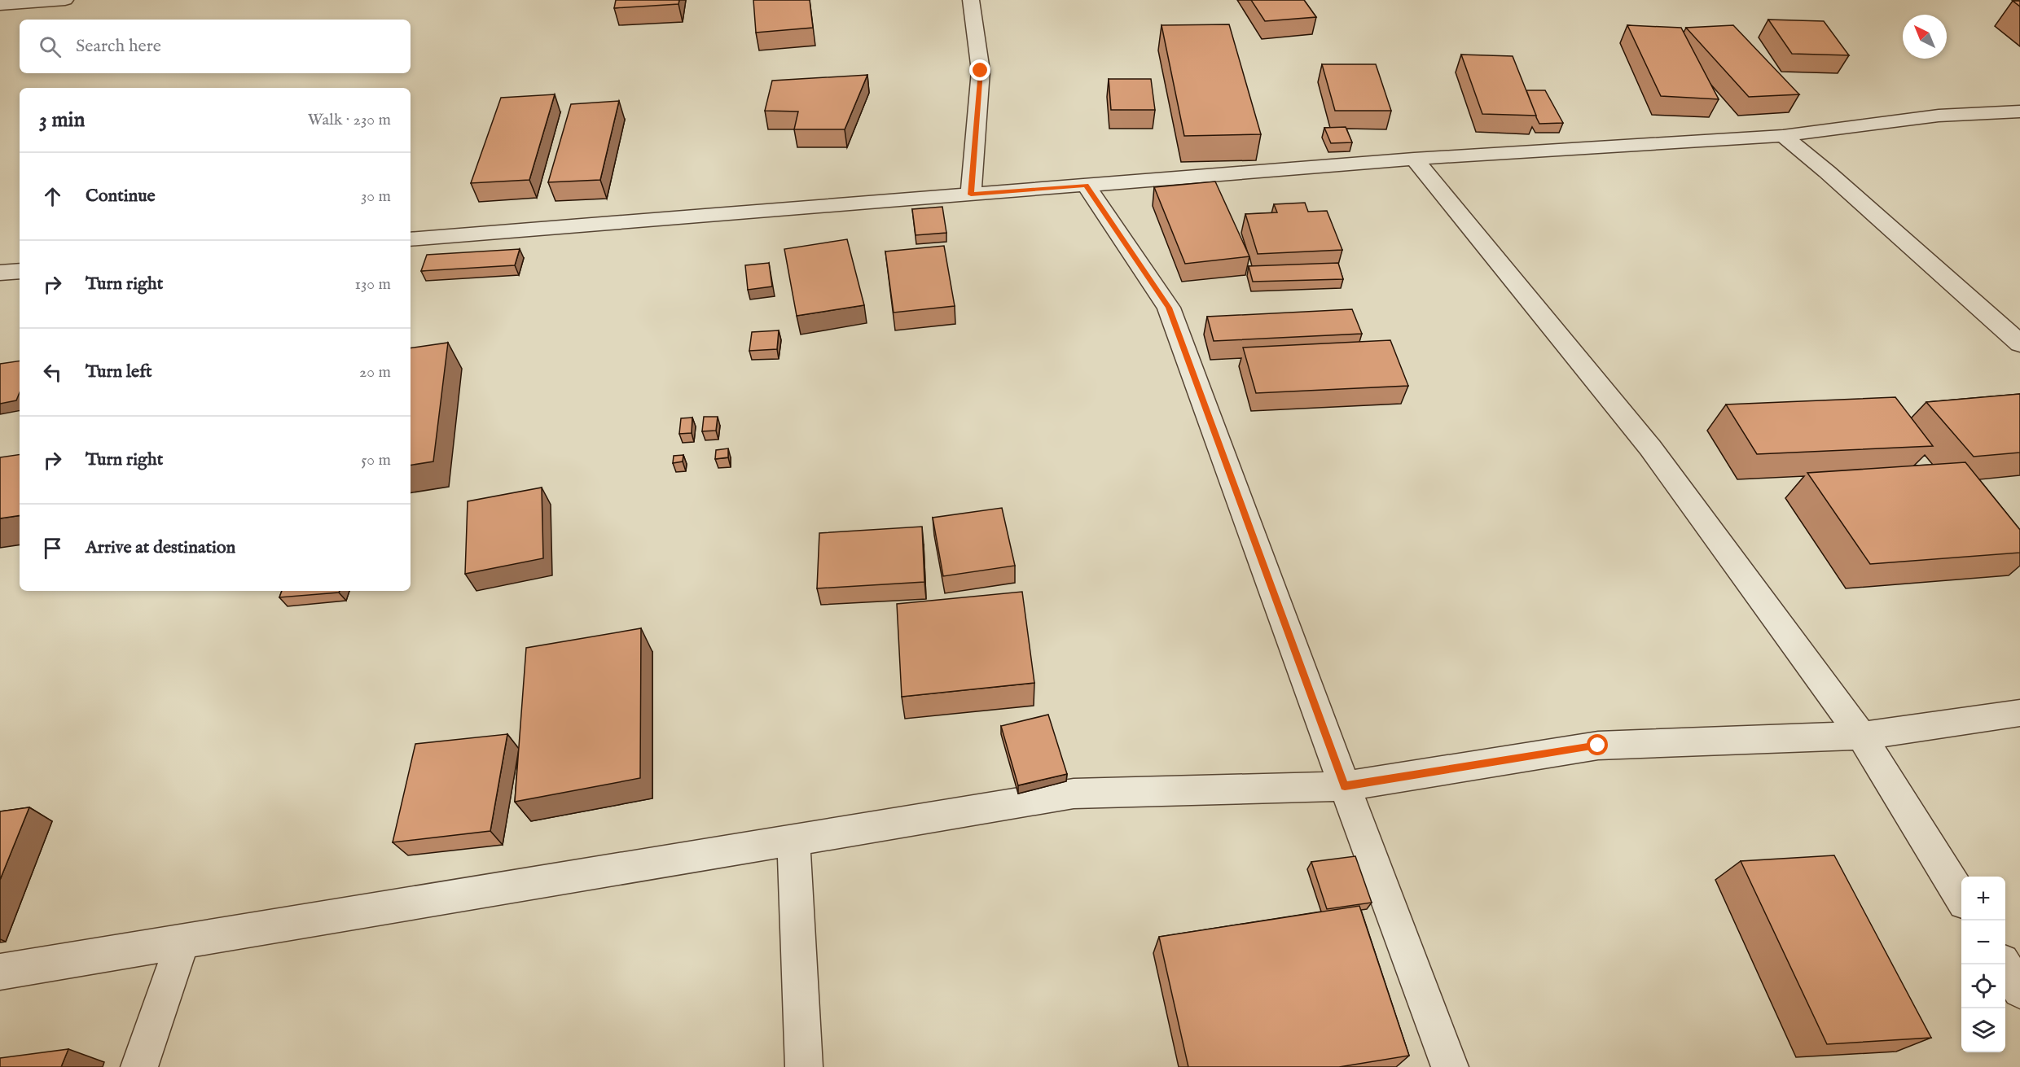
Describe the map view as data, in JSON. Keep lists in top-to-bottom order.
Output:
{
  "north": "top left",
  "page": {
    "search": "Search here",
    "heading": ["3 min", "Walk · 230 m"],
    "list": [
      ["Continue", "30 m"],
      ["Turn right", "130 m"],
      ["Turn left", "20 m"],
      ["Turn right", "50 m"],
      "Arrive at destination"
    ],
    "map_buttons": ["+", "−"]
  }
}
